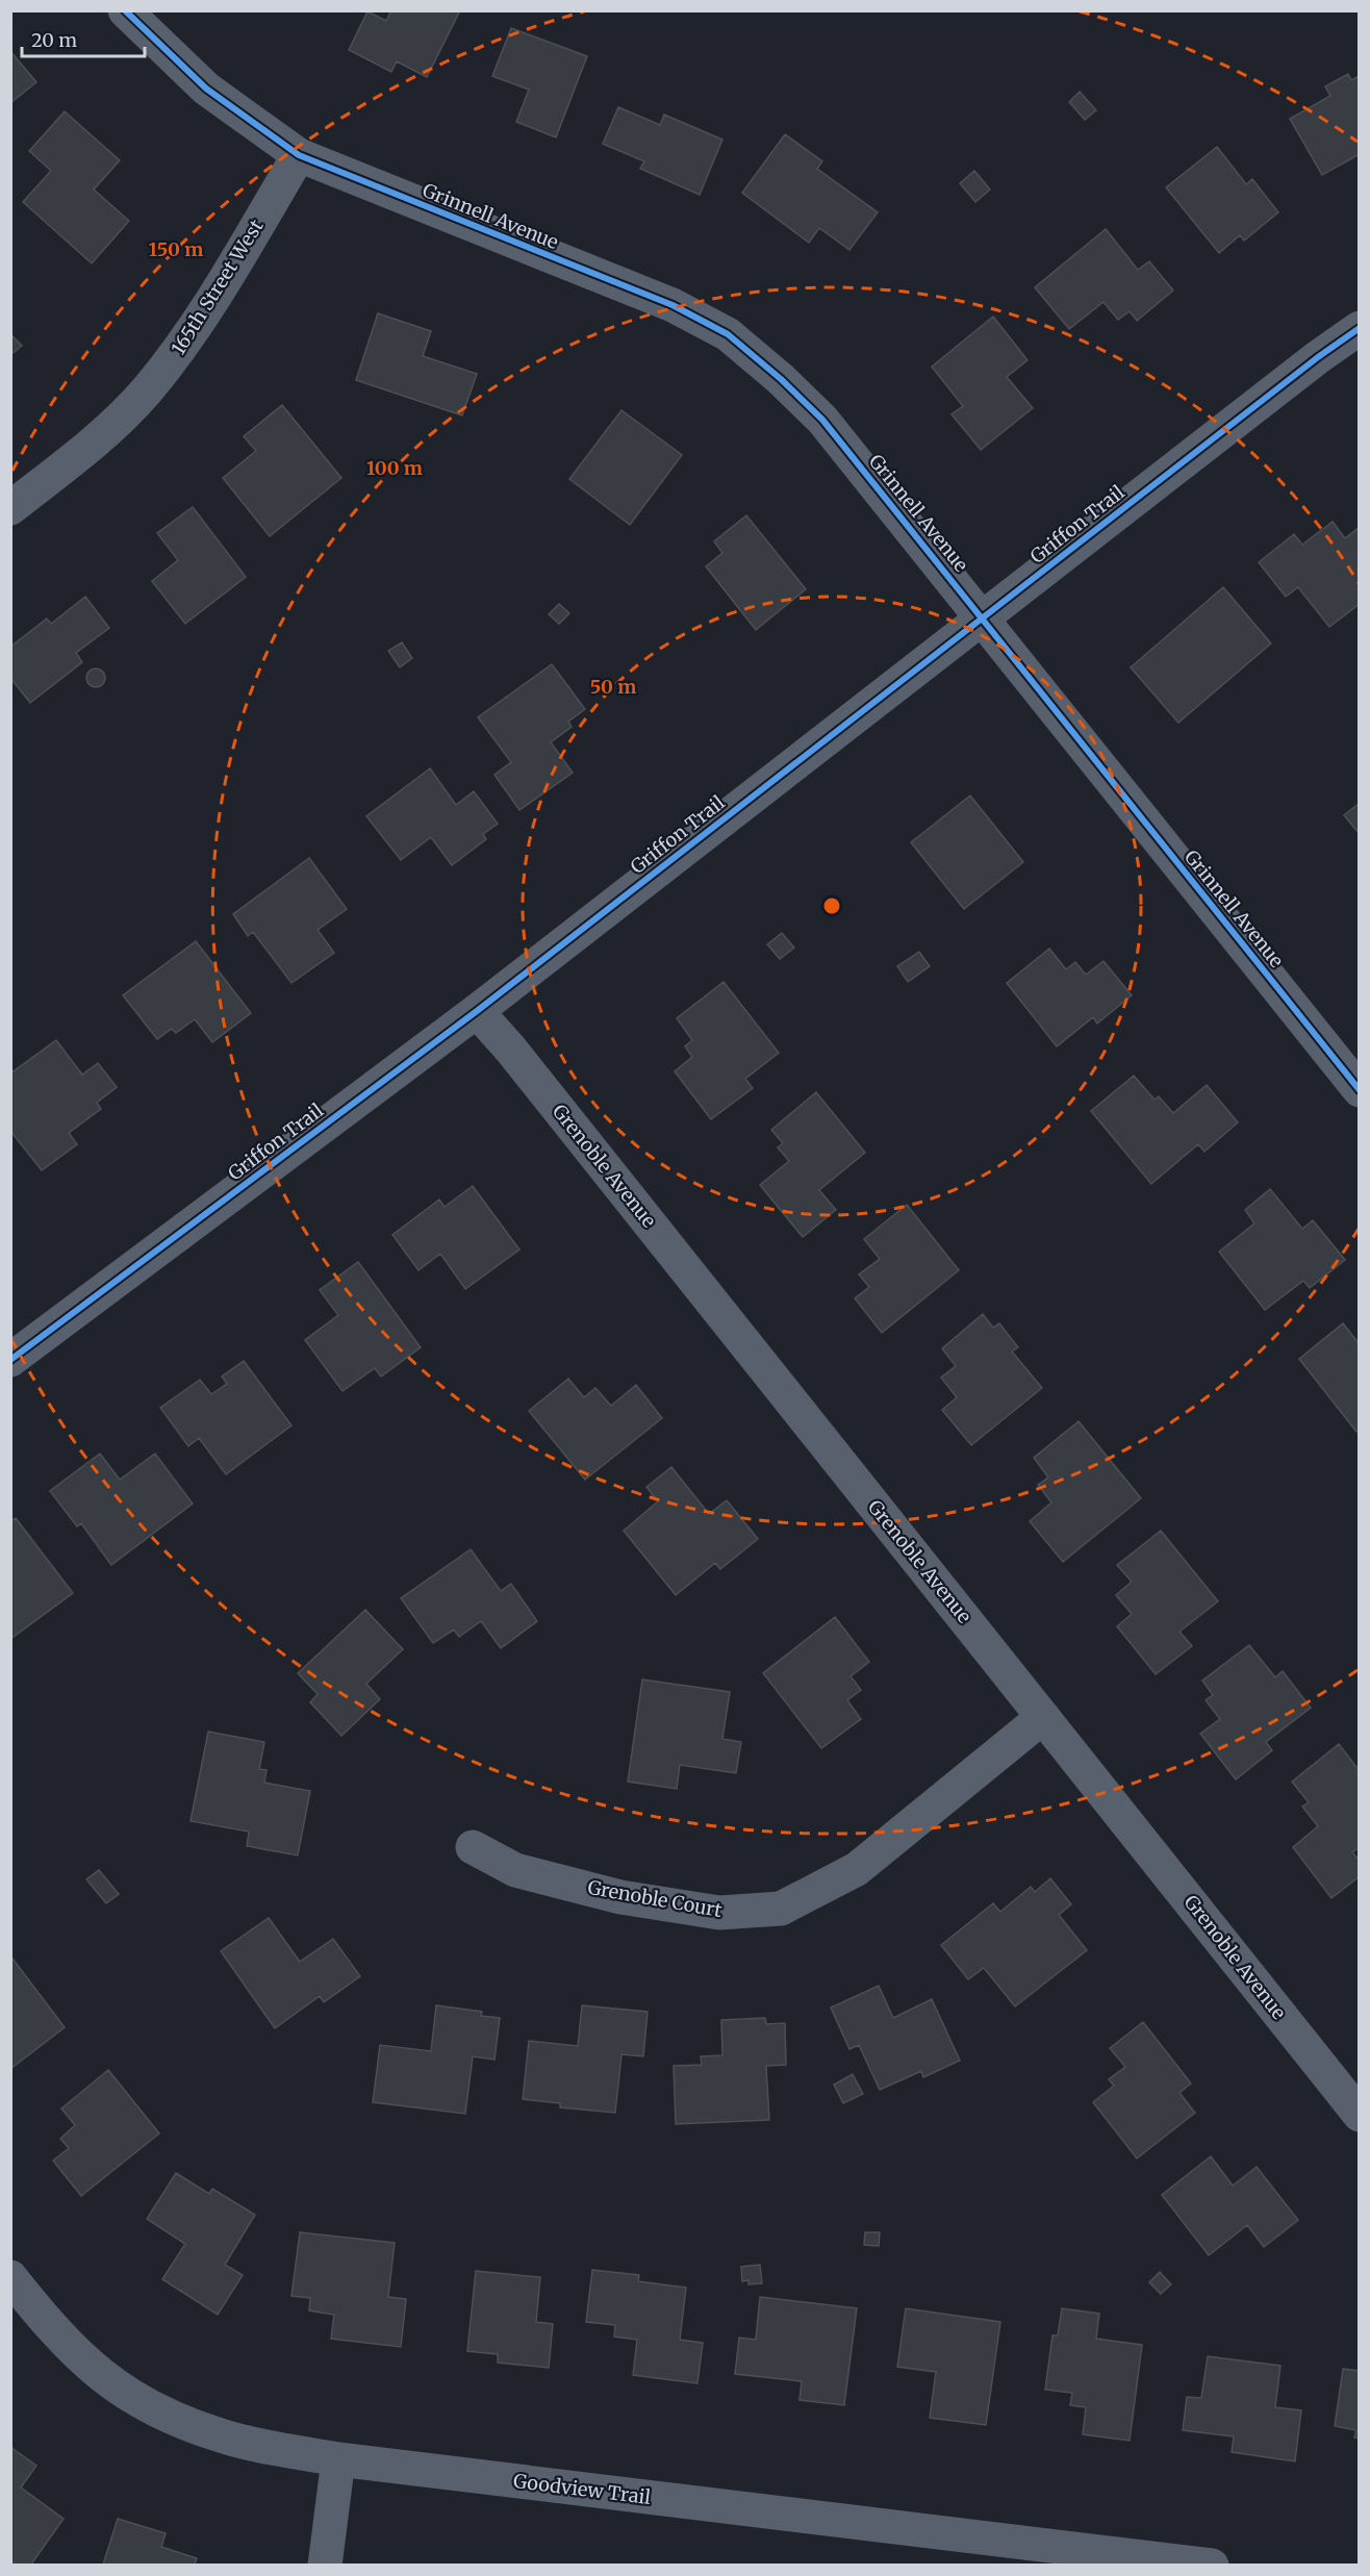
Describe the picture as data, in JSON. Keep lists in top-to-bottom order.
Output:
{
  "streets": {
    "street": [
      "Grinnell Avenue",
      "165th Street West",
      "Griffon Trail",
      "Grenoble Avenue",
      "Grenoble Court",
      "Goodview Trail"
    ]
  },
  "crossings": [
    ["Grinnell Avenue", "165th Street West"],
    ["Grinnell Avenue", "Griffon Trail"],
    ["Griffon Trail", "Grenoble Avenue"],
    ["Grenoble Avenue", "Grenoble Court"]
  ],
  "scale_bar": "20 m",
  "rings": ["150 m", "100 m", "50 m"]
}
